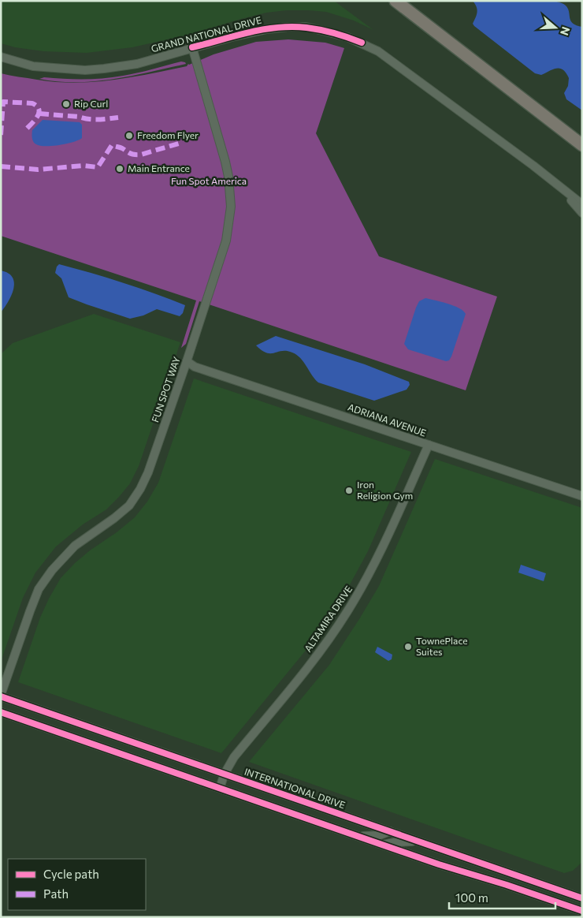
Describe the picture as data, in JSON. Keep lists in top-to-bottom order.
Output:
{
  "streets": {
    "street": [
      "GRAND NATIONAL DRIVE",
      "FUN SPOT WAY",
      "ADRIANA AVENUE",
      "ALTAMIRA DRIVE",
      "INTERNATIONAL DRIVE"
    ]
  },
  "crossings": [
    ["GRAND NATIONAL DRIVE", "FUN SPOT WAY"],
    ["FUN SPOT WAY", "ADRIANA AVENUE"],
    ["FUN SPOT WAY", "INTERNATIONAL DRIVE"],
    ["ADRIANA AVENUE", "ALTAMIRA DRIVE"],
    ["ALTAMIRA DRIVE", "INTERNATIONAL DRIVE"]
  ],
  "parks": ["Fun Spot America"],
  "places": [
    "Rip Curl",
    "Freedom Flyer",
    "Main Entrance",
    "Iron Religion Gym",
    "TownePlace Suites"
  ],
  "legend": ["Cycle path", "Path"],
  "scale_bar": "100 m",
  "north": "right"
}
